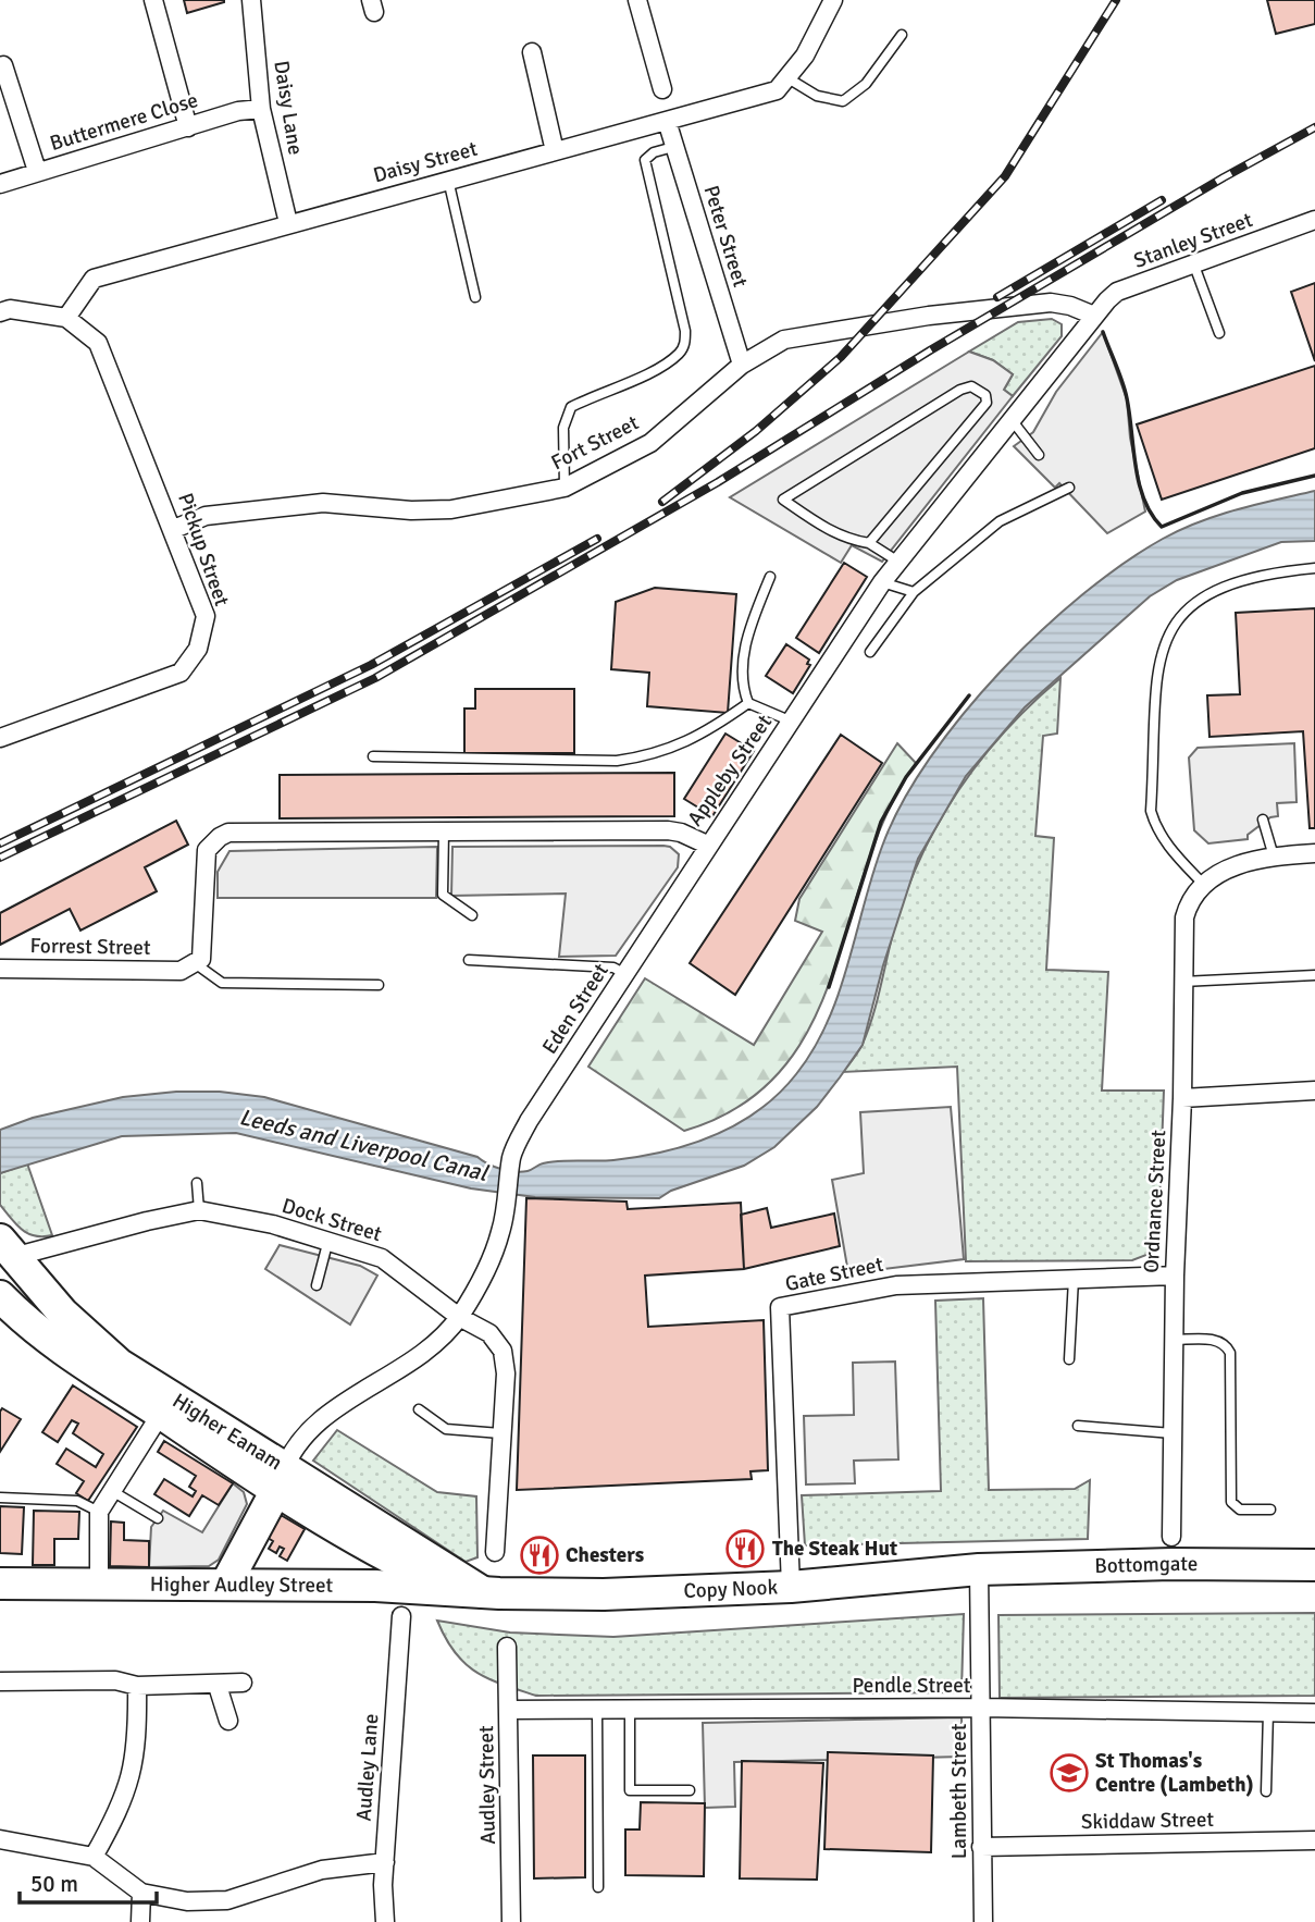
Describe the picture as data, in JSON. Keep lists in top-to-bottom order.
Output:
{
  "streets": {
    "highway": [
      "Higher Eanam",
      "Bottomgate",
      "Higher Audley Street",
      "Copy Nook"
    ],
    "street": [
      "Daisy Lane",
      "Buttermere Close",
      "Daisy Street",
      "Peter Street",
      "Stanley Street",
      "Fort Street",
      "Pickup Street",
      "Appleby Street",
      "Forrest Street",
      "Eden Street",
      "Ordnance Street",
      "Dock Street",
      "Gate Street",
      "Pendle Street",
      "Audley Lane",
      "Audley Street",
      "Lambeth Street",
      "Skiddaw Street"
    ]
  },
  "crossings": [
    ["Daisy Lane", "Buttermere Close"],
    ["Daisy Lane", "Daisy Street"],
    ["Daisy Street", "Peter Street"],
    ["Daisy Street", "Pickup Street"],
    ["Peter Street", "Fort Street"],
    ["Stanley Street", "Fort Street"],
    ["Stanley Street", "Appleby Street"],
    ["Fort Street", "Pickup Street"],
    ["Fort Street", "Appleby Street"],
    ["Appleby Street", "Forrest Street"],
    ["Appleby Street", "Eden Street"],
    ["Eden Street", "Dock Street"],
    ["Ordnance Street", "Gate Street"],
    ["Dock Street", "Higher Eanam"],
    ["Gate Street", "Copy Nook"],
    ["Higher Eanam", "Higher Audley Street"],
    ["Higher Eanam", "Copy Nook"],
    ["Bottomgate", "Copy Nook"],
    ["Bottomgate", "Lambeth Street"],
    ["Higher Audley Street", "Copy Nook"],
    ["Copy Nook", "Lambeth Street"],
    ["Pendle Street", "Audley Street"],
    ["Pendle Street", "Lambeth Street"],
    ["Lambeth Street", "Skiddaw Street"]
  ],
  "water": ["Leeds and Liverpool Canal"],
  "places": {
    "restaurant": ["The Steak Hut", "Chesters"],
    "school or university": ["St Thomas's Centre (Lambeth)"]
  },
  "scale_bar": "50 m"
}
